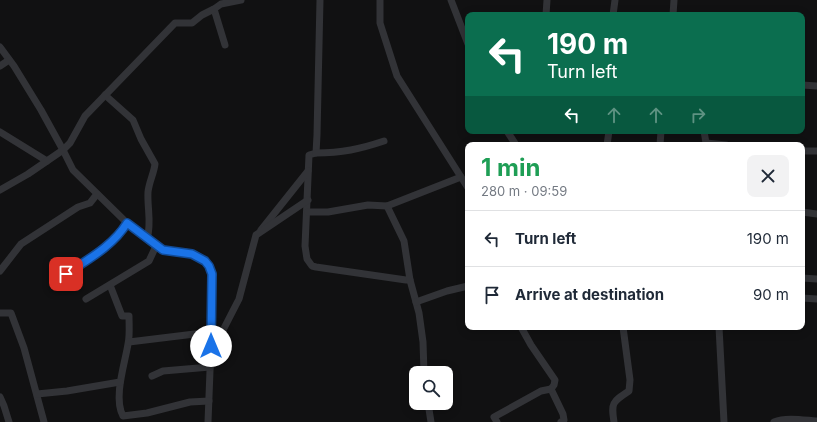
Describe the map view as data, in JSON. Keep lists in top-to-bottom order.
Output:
{
  "page": {
    "turn": ["190 m", "Turn left"],
    "heading": ["1 min", "280 m · 09:59"],
    "list": [
      {
        "name": "Turn left",
        "value": "190 m"
      },
      {
        "name": "Arrive at destination",
        "value": "90 m"
      }
    ]
  }
}
